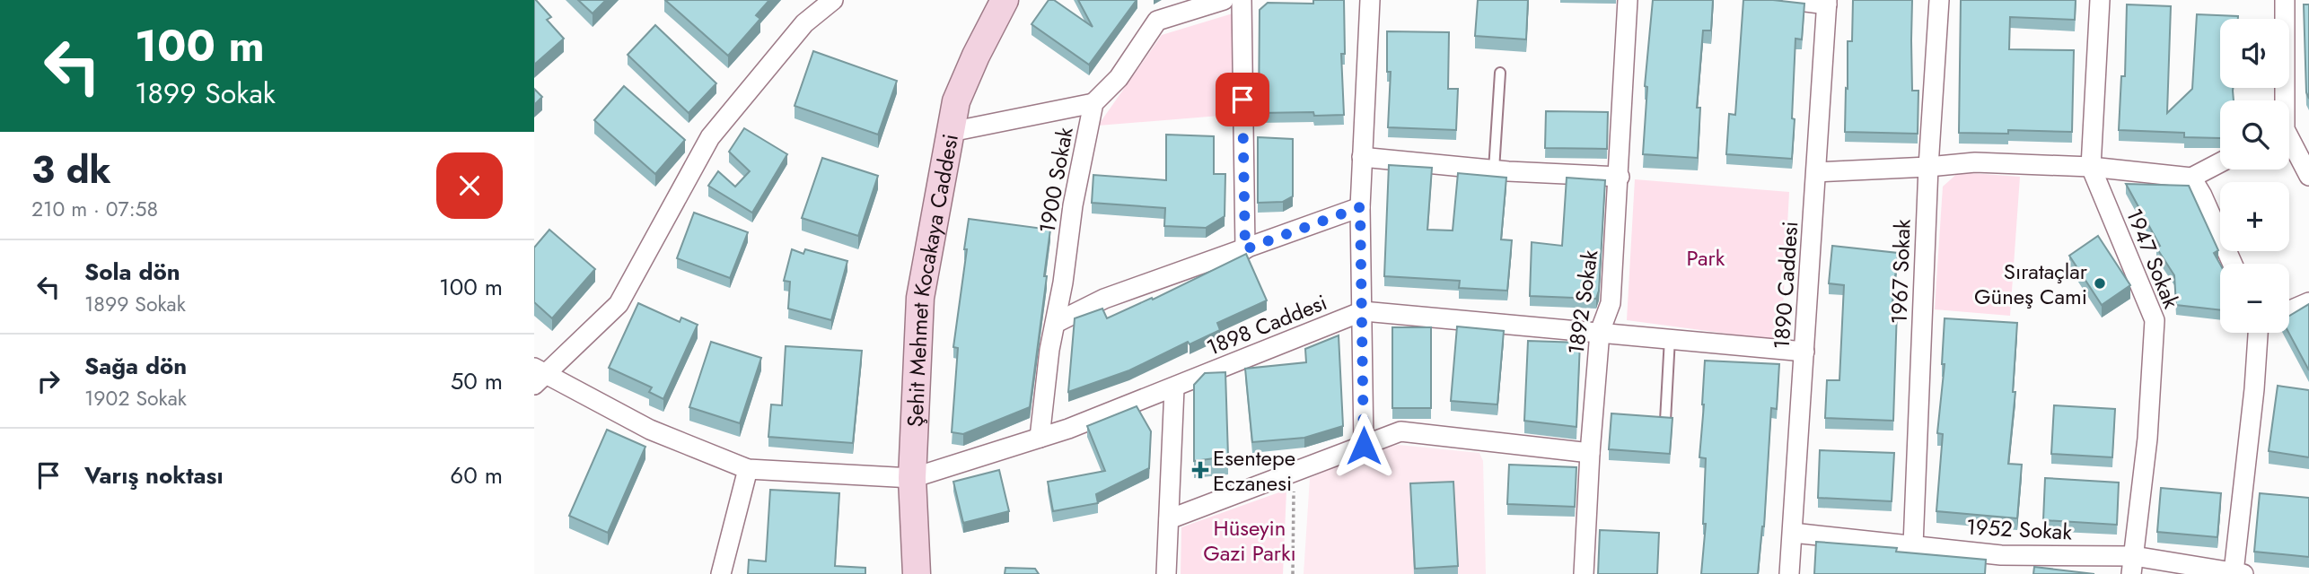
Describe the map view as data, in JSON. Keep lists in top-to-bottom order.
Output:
{
  "streets": {
    "street": [
      "1900 Sokak",
      "1947 Sokak",
      "1967 Sokak",
      "Şehit Mehmet Kocakaya Caddesi",
      "1890 Caddesi",
      "1892 Sokak",
      "1898 Caddesi",
      "1952 Sokak"
    ]
  },
  "crossings": [
    ["1900 Sokak", "1898 Caddesi"],
    ["1947 Sokak", "1952 Sokak"],
    ["1967 Sokak", "1952 Sokak"],
    ["Şehit Mehmet Kocakaya Caddesi", "1898 Caddesi"],
    ["1890 Caddesi", "1898 Caddesi"],
    ["1890 Caddesi", "1952 Sokak"],
    ["1892 Sokak", "1898 Caddesi"]
  ],
  "parks": ["Park", "Hüseyin Gazi Parkı"],
  "places": {
    "other": ["Sırataçlar Güneş Cami"],
    "health": ["Esentepe Eczanesi"]
  },
  "page": {
    "turn": ["100 m", "1899 Sokak"],
    "map_buttons": ["+", "−"],
    "heading": ["3 dk", "210 m · 07:58"],
    "list": [
      {
        "name": "Sola dön",
        "note": "1899 Sokak",
        "value": "100 m"
      },
      {
        "name": "Sağa dön",
        "note": "1902 Sokak",
        "value": "50 m"
      },
      {
        "name": "Varış noktası",
        "value": "60 m"
      }
    ]
  }
}
